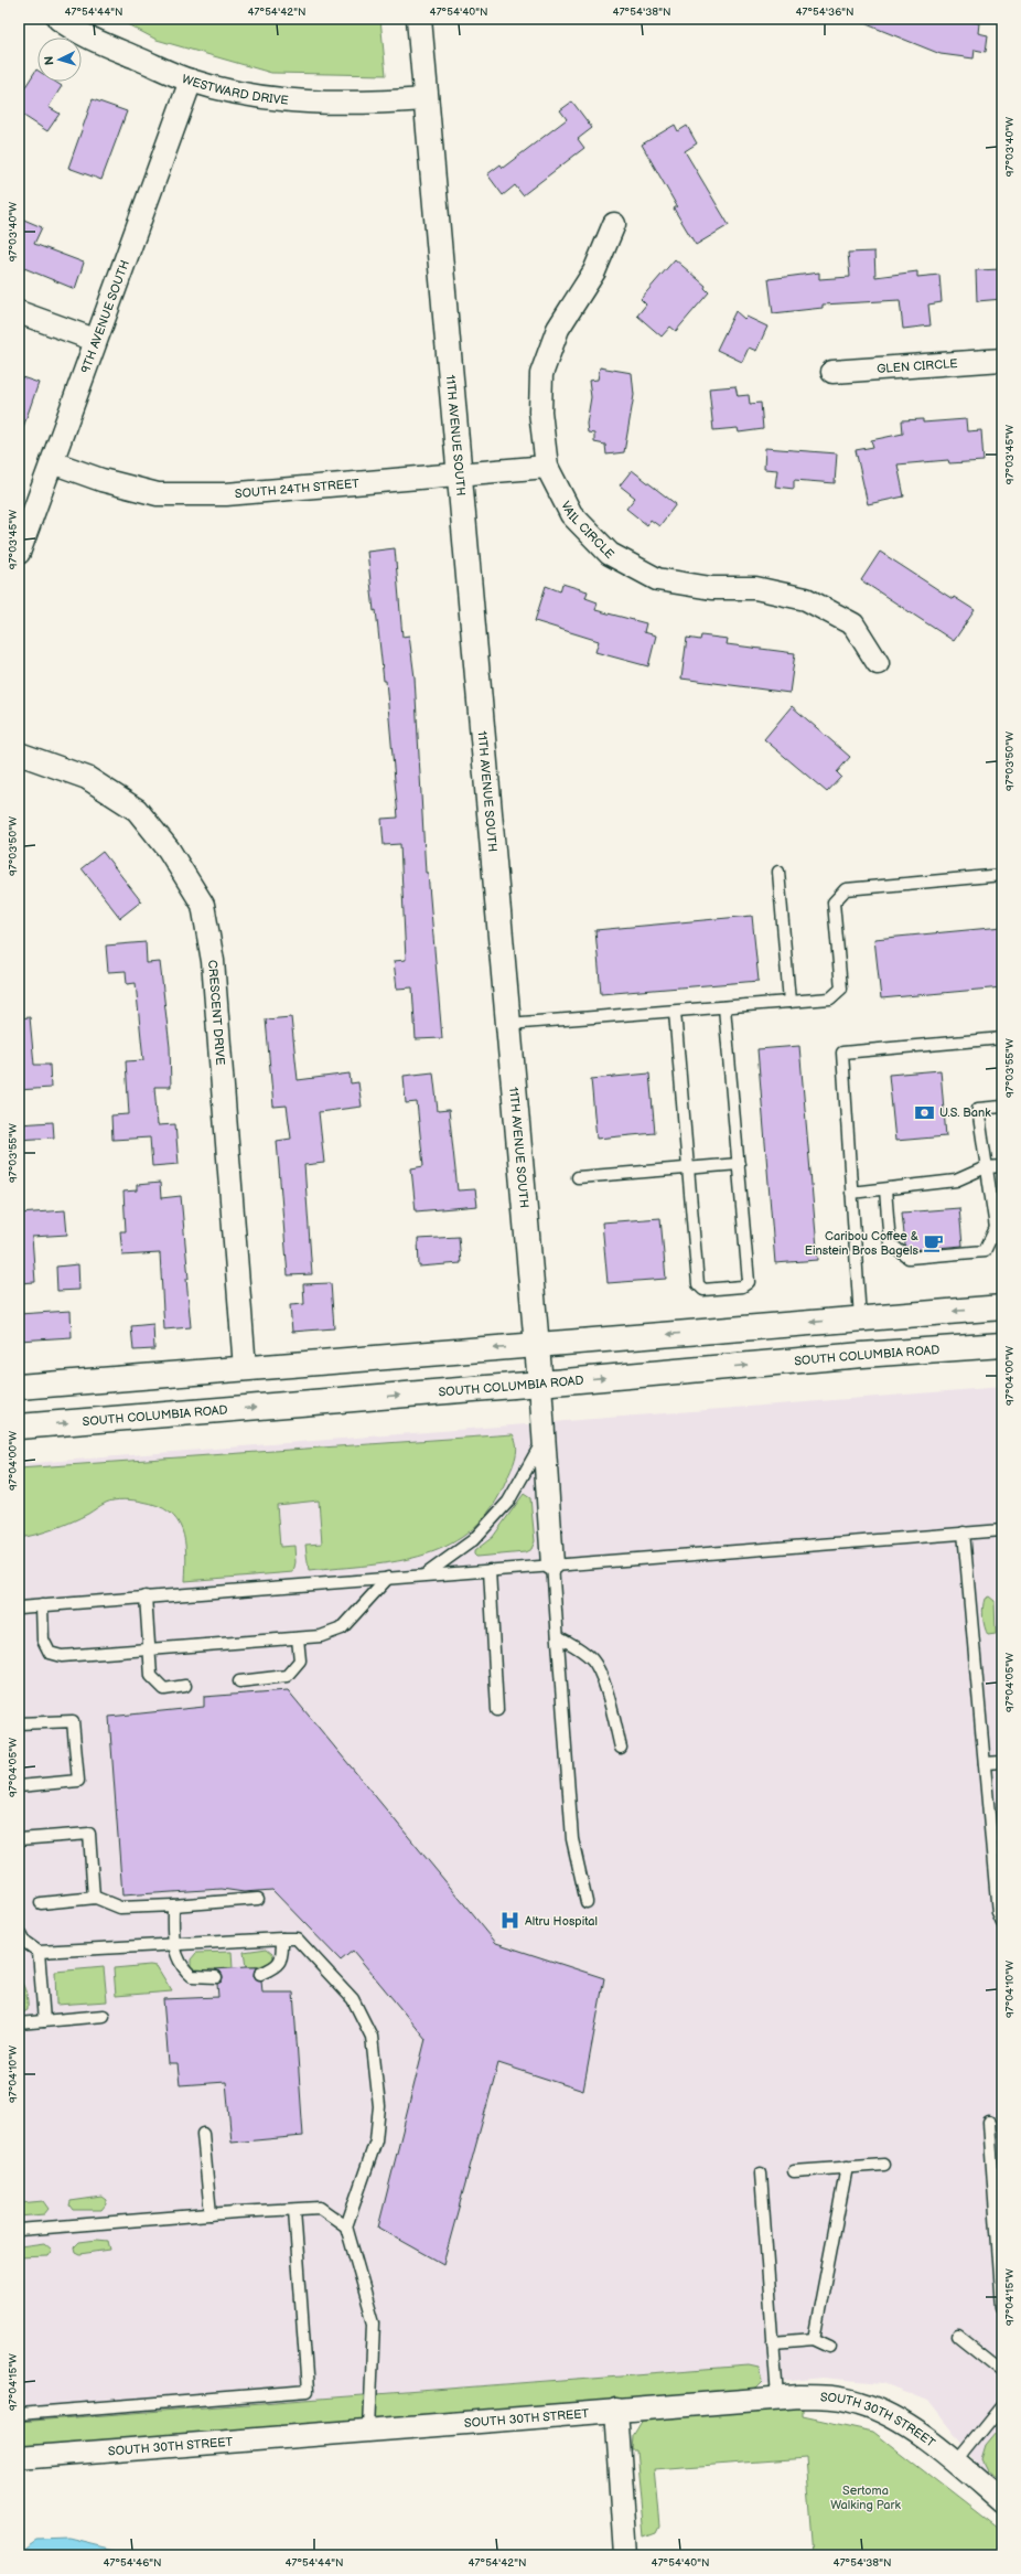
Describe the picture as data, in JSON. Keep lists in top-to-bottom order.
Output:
{
  "streets": {
    "main road": ["11TH AVENUE SOUTH", "SOUTH COLUMBIA ROAD"],
    "street": [
      "WESTWARD DRIVE",
      "9TH AVENUE SOUTH",
      "GLEN CIRCLE",
      "SOUTH 24TH STREET",
      "VAIL CIRCLE",
      "CRESCENT DRIVE",
      "SOUTH 30TH STREET"
    ]
  },
  "crossings": [
    ["WESTWARD DRIVE", "9TH AVENUE SOUTH"],
    ["WESTWARD DRIVE", "11TH AVENUE SOUTH"],
    ["9TH AVENUE SOUTH", "SOUTH 24TH STREET"],
    ["11TH AVENUE SOUTH", "SOUTH 24TH STREET"],
    ["11TH AVENUE SOUTH", "SOUTH COLUMBIA ROAD"],
    ["SOUTH 24TH STREET", "VAIL CIRCLE"]
  ],
  "parks": ["Sertoma Walking Park"],
  "places": {
    "bank": ["U.S. Bank"],
    "cafe": ["Caribou Coffee & Einstein Bros Bagels"],
    "hospital": ["Altru Hospital"]
  },
  "north": "left",
  "coordinates": [
    "47°54'44\"N",
    "47°54'42\"N",
    "47°54'40\"N",
    "47°54'38\"N",
    "47°54'36\"N",
    "97°03'40\"W",
    "97°03'45\"W",
    "97°03'50\"W",
    "97°03'55\"W",
    "97°04'00\"W",
    "97°04'05\"W",
    "97°04'10\"W",
    "97°04'15\"W",
    "47°54'46\"N"
  ]
}
